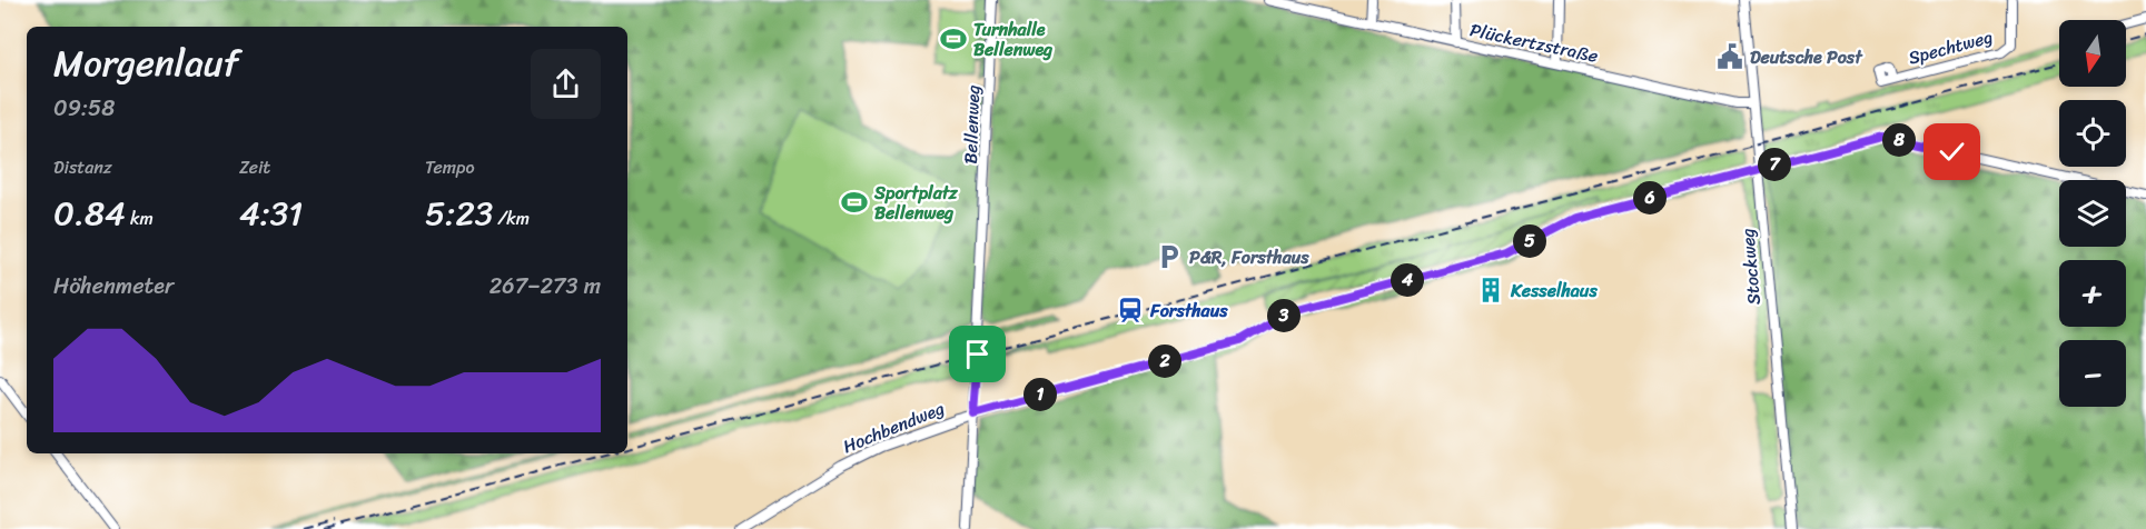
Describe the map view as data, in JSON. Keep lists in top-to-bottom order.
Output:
{
  "streets": {
    "street": [
      "Plückertzstraße",
      "Spechtweg",
      "Bellenweg",
      "Stockweg",
      "Hochbendweg"
    ]
  },
  "crossings": [
    ["Plückertzstraße", "Stockweg"],
    ["Bellenweg", "Hochbendweg"],
    ["Stockweg", "Hochbendweg"]
  ],
  "places": {
    "sports": ["Turnhalle Bellenweg", "Sportplatz Bellenweg"],
    "public building": ["Deutsche Post"],
    "parking": ["P&R, Forsthaus"],
    "building": ["Kesselhaus"],
    "station": ["Forsthaus"]
  },
  "north": "bottom",
  "page": {
    "map_buttons": ["+", "−"],
    "heading": ["Morgenlauf", "09:58"],
    "pins": [
      "8",
      "7",
      "6",
      "5",
      "4",
      "3",
      "2",
      "1"
    ],
    "stats": [
      ["Distanz", "0.84 km"],
      ["Zeit", "4:31"],
      ["Tempo", "5:23 /km"]
    ],
    "chart": ["Höhenmeter", "267–273 m"]
  }
}
